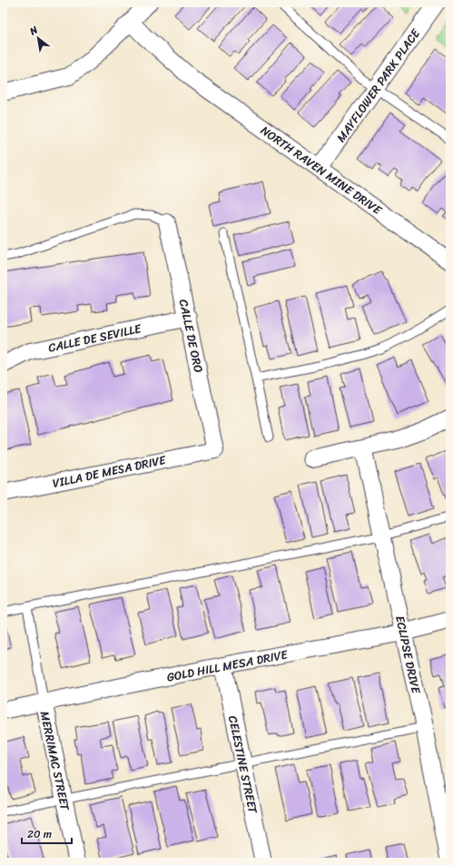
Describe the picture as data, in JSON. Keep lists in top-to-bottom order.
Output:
{
  "streets": {
    "street": [
      "MAYFLOWER PARK PLACE",
      "NORTH RAVEN MINE DRIVE",
      "CALLE DE ORO",
      "CALLE DE SEVILLE",
      "VILLA DE MESA DRIVE",
      "ECLIPSE DRIVE",
      "GOLD HILL MESA DRIVE",
      "MERRIMAC STREET",
      "CELESTINE STREET"
    ]
  },
  "crossings": [
    ["MAYFLOWER PARK PLACE", "NORTH RAVEN MINE DRIVE"],
    ["CALLE DE ORO", "CALLE DE SEVILLE"],
    ["CALLE DE ORO", "VILLA DE MESA DRIVE"],
    ["ECLIPSE DRIVE", "GOLD HILL MESA DRIVE"],
    ["GOLD HILL MESA DRIVE", "MERRIMAC STREET"],
    ["GOLD HILL MESA DRIVE", "CELESTINE STREET"]
  ],
  "scale_bar": "20 m",
  "north": "top left"
}
